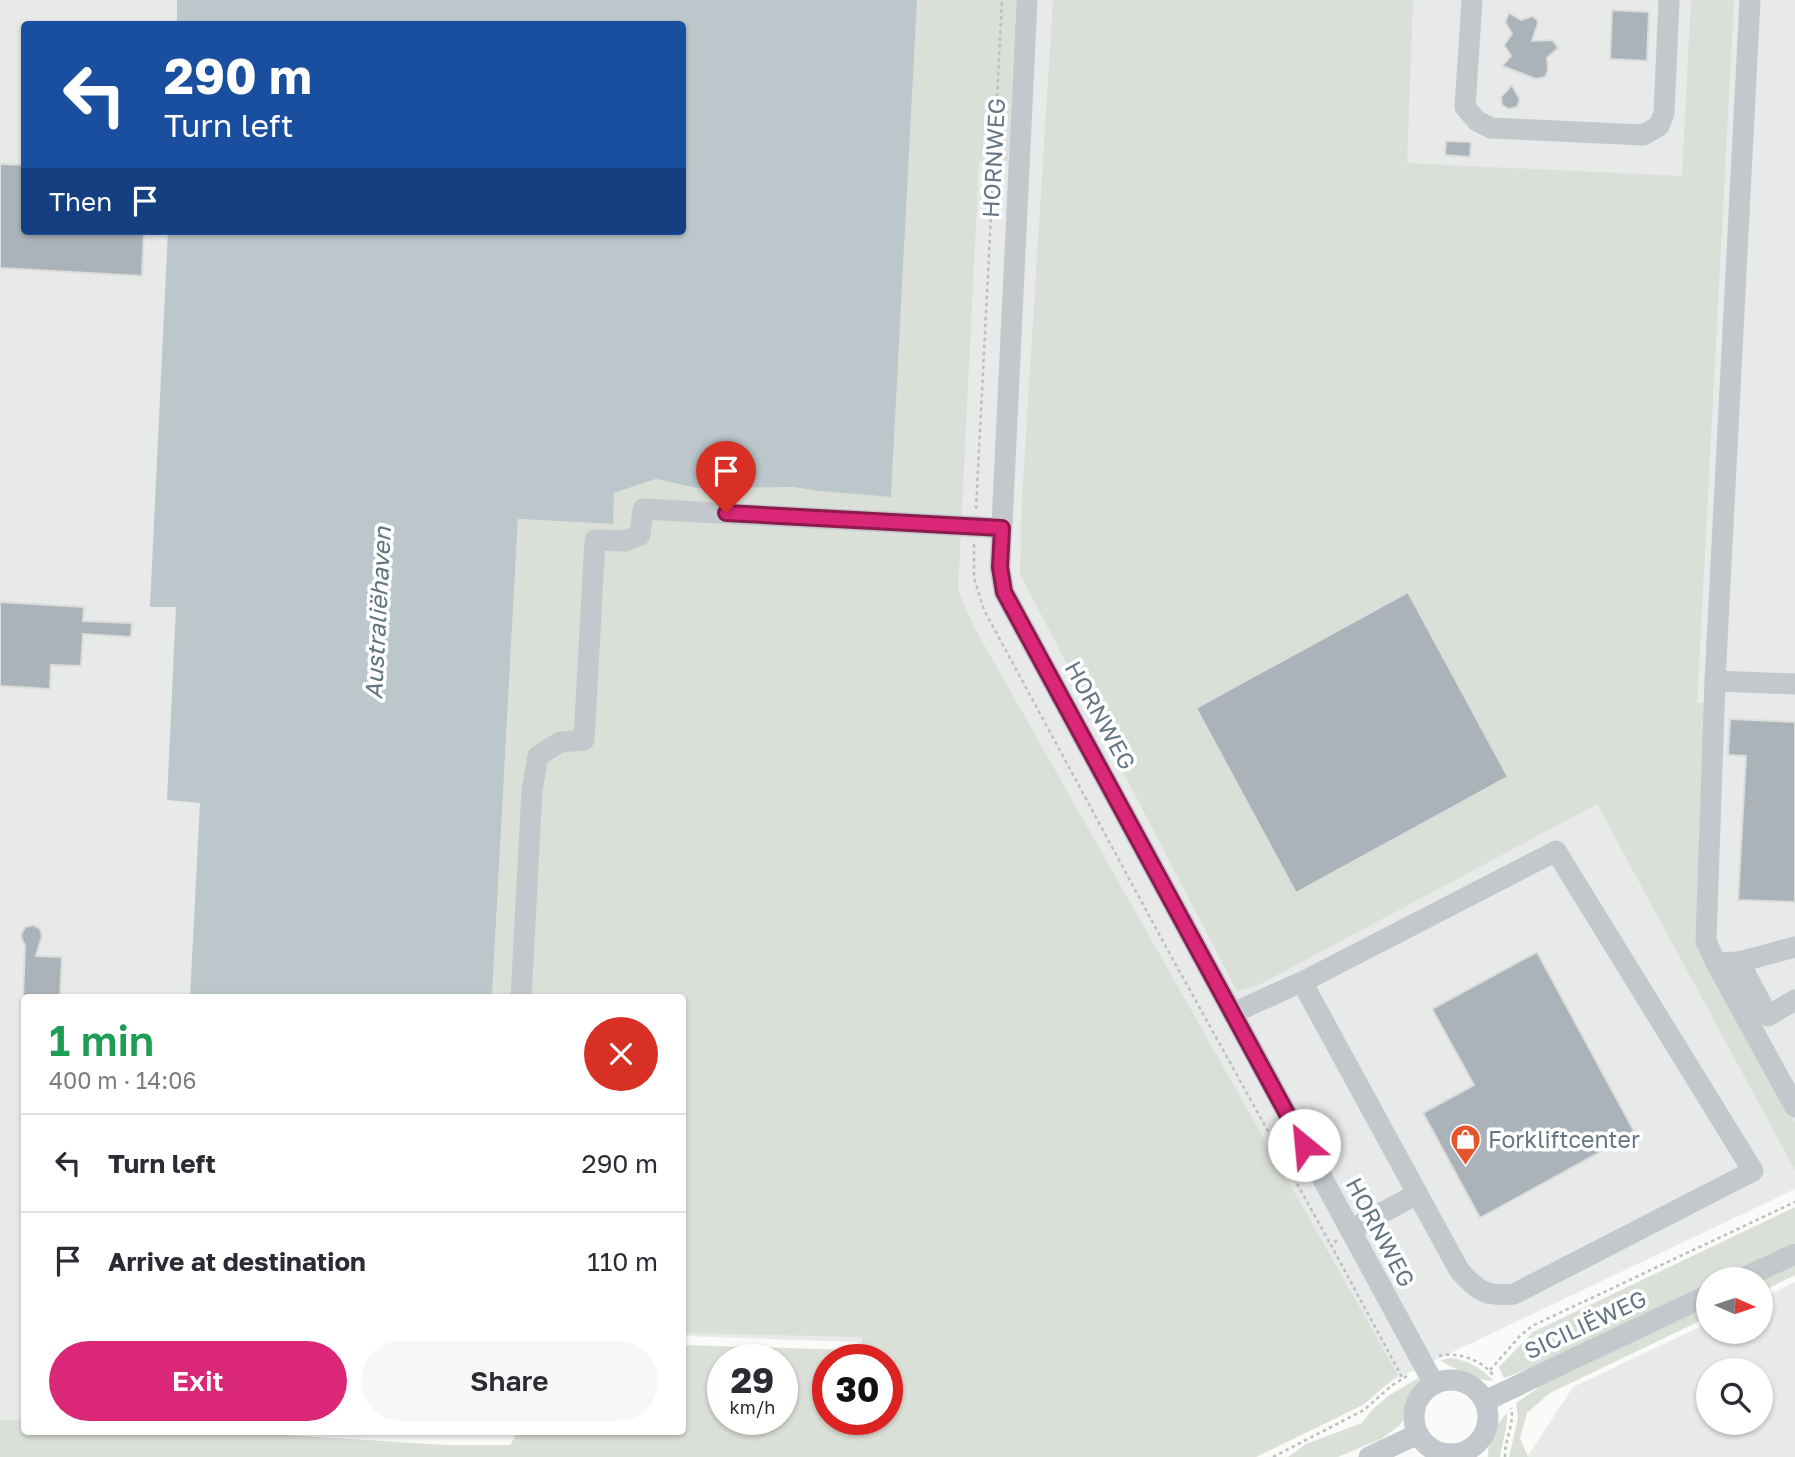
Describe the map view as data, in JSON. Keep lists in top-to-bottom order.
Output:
{
  "streets": {
    "street": ["HORNWEG", "SICILIËWEG"]
  },
  "crossings": [
    ["HORNWEG", "SICILIËWEG"]
  ],
  "water": ["Australiëhaven"],
  "places": {
    "shop": ["Forkliftcenter"]
  },
  "north": "right",
  "page": {
    "turn": ["290 m", "Turn left"],
    "then": "Then",
    "heading": ["1 min", "400 m · 14:06"],
    "list": [
      {
        "name": "Turn left",
        "value": "290 m"
      },
      {
        "name": "Arrive at destination",
        "value": "110 m"
      }
    ],
    "buttons": ["Exit", "Share"],
    "speed": "29 km/h",
    "limit": "30"
  }
}
